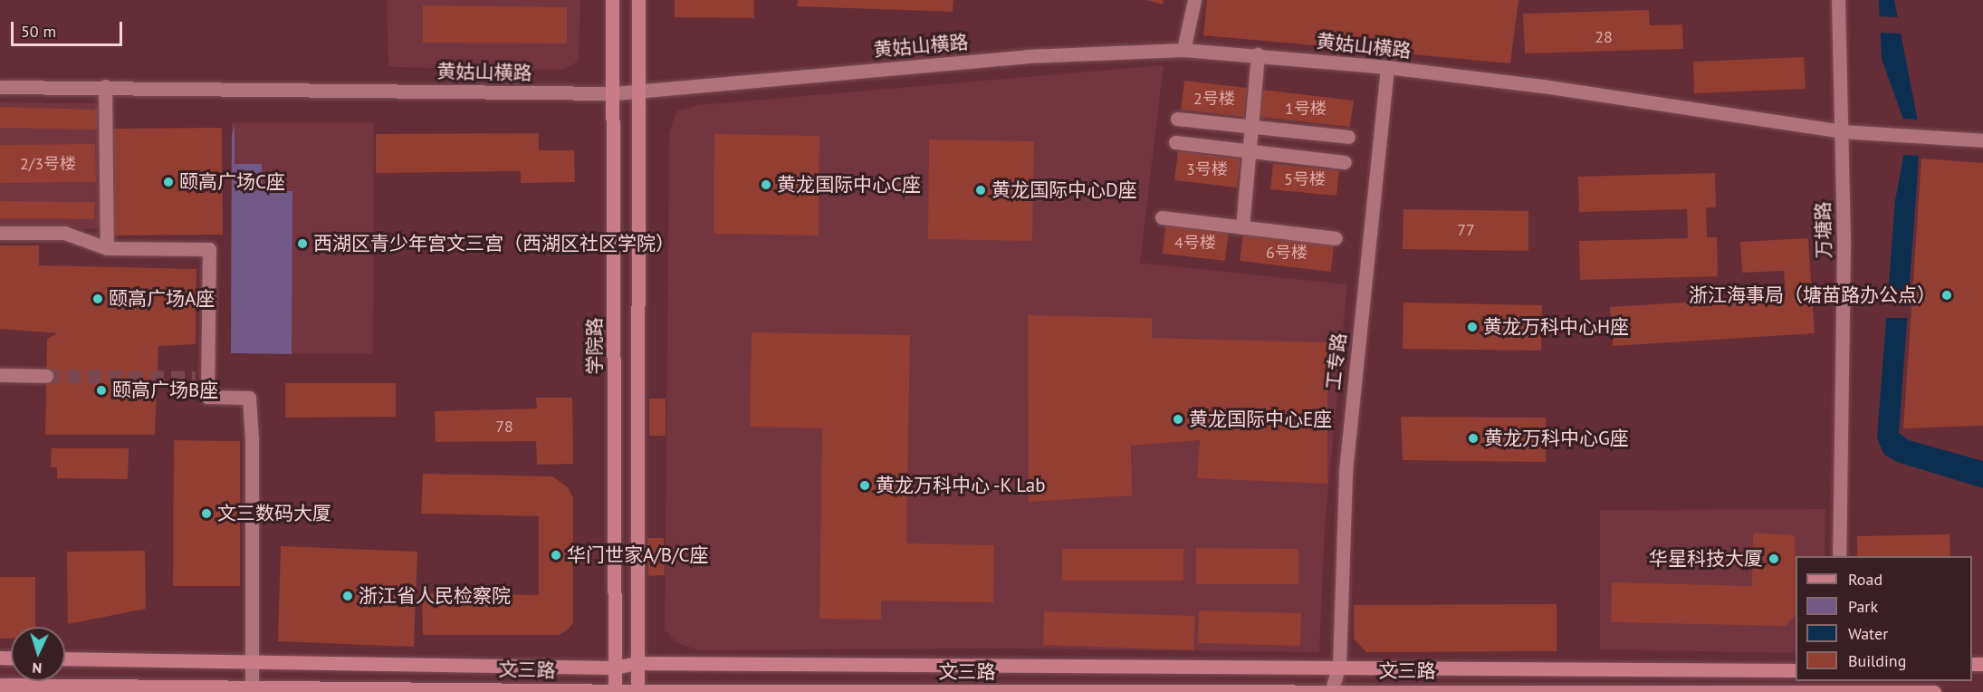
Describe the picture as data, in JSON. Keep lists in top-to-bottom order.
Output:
{
  "streets": {
    "main road": ["学院路", "文三路"],
    "street": ["黄姑山横路", "万塘路", "工专路"]
  },
  "crossings": [
    ["黄姑山横路", "万塘路"],
    ["黄姑山横路", "学院路"],
    ["黄姑山横路", "工专路"],
    ["学院路", "文三路"],
    ["工专路", "文三路"]
  ],
  "places": [
    "颐高广场C座",
    "黄龙国际中心C座",
    "黄龙国际中心D座",
    "西湖区青少年宫文三宫（西湖区社区学院）",
    "浙江海事局（塘苗路办公点）",
    "颐高广场A座",
    "黄龙万科中心H座",
    "颐高广场B座",
    "黄龙国际中心E座",
    "黄龙万科中心G座",
    "黄龙万科中心 -K Lab",
    "文三数码大厦",
    "华门世家A/B/C座",
    "华星科技大厦",
    "浙江省人民检察院"
  ],
  "house_numbers": [
    "28",
    "2号楼",
    "1号楼",
    "2/3号楼",
    "3号楼",
    "5号楼",
    "77",
    "4号楼",
    "6号楼",
    "78"
  ],
  "legend": [
    "Road",
    "Park",
    "Water",
    "Building"
  ],
  "scale_bar": "50 m",
  "north": "bottom"
}
